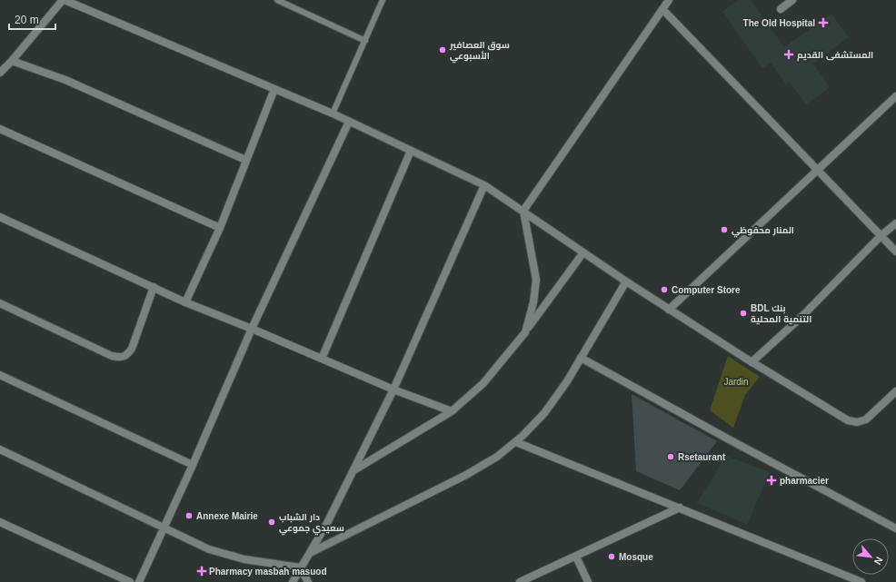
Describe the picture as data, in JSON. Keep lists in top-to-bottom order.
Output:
{
  "parks": ["Jardin"],
  "places": {
    "health": [
      "The Old Hospital",
      "المستشفى القديم",
      "pharmacier",
      "Pharmacy masbah masuod"
    ],
    "other": [
      "سوق العصافير الأسبوعي",
      "المنار محفوظي",
      "Computer Store",
      "BDL بنك التنمية المحلية",
      "Rsetaurant",
      "Annexe Mairie",
      "دار الشباب سعيدي جموعي",
      "Mosque"
    ]
  },
  "scale_bar": "20 m",
  "north": "bottom right"
}
